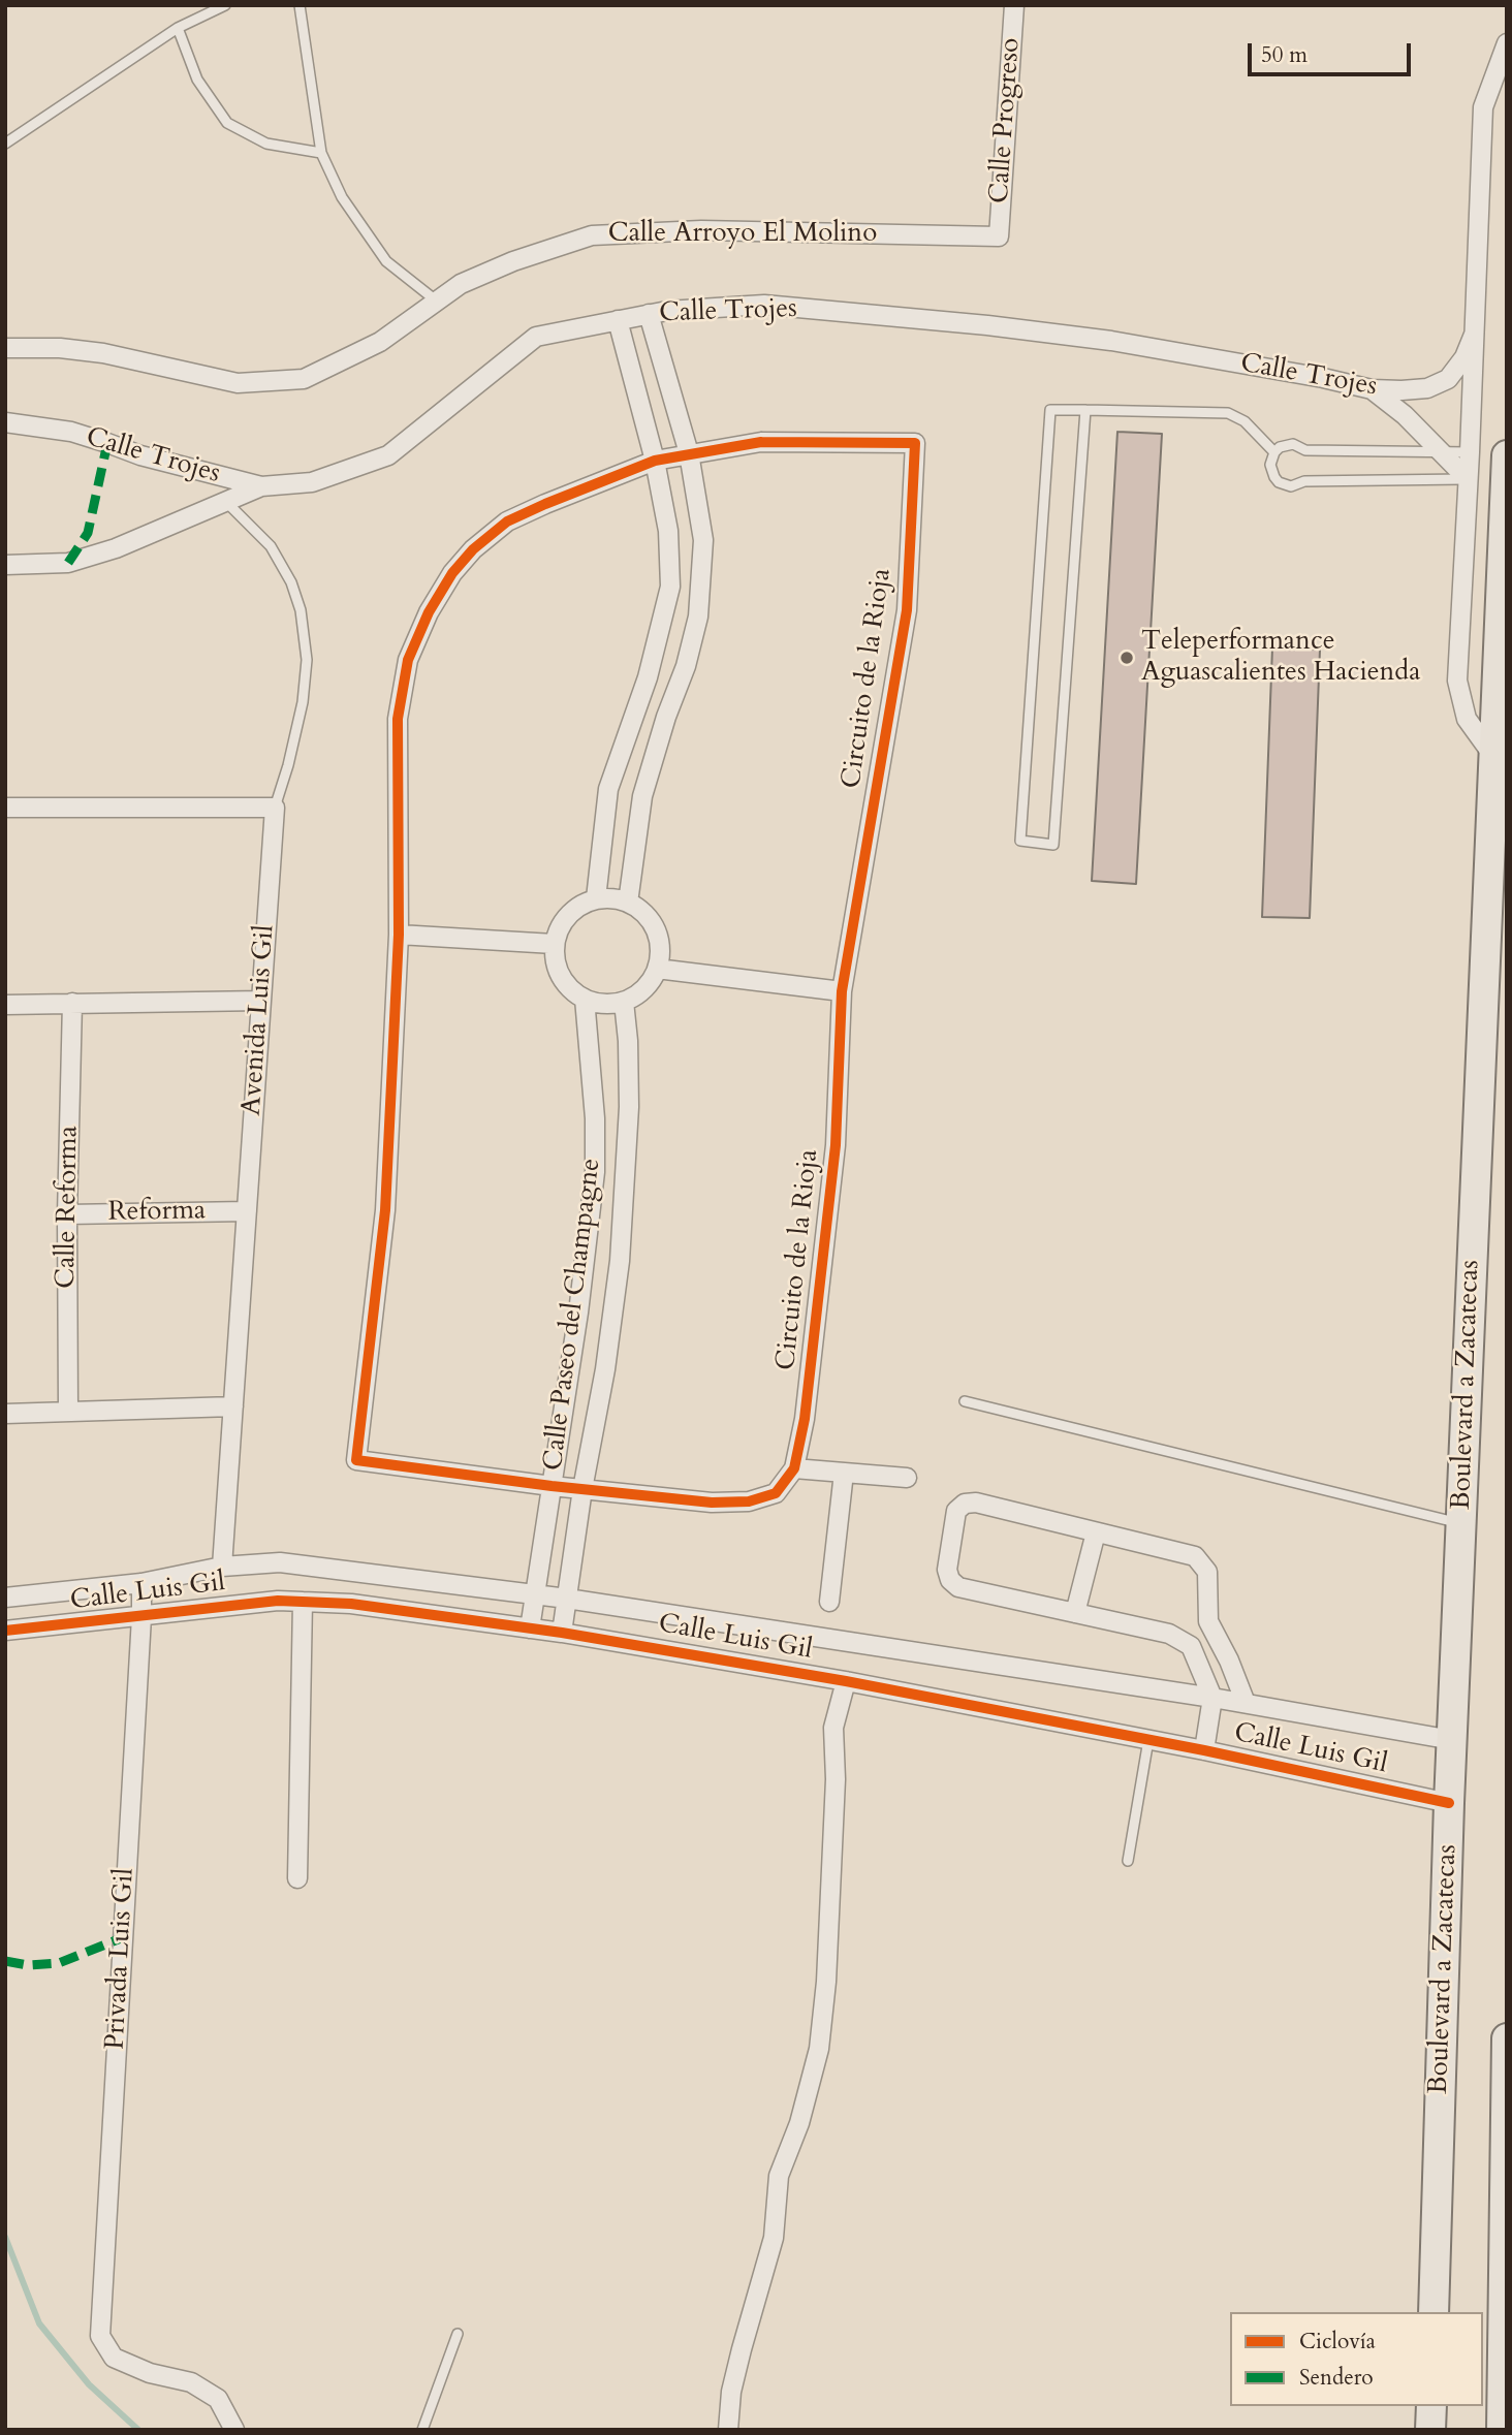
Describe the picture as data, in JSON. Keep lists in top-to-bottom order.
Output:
{
  "streets": {
    "main road": ["Boulevard a Zacatecas"],
    "street": [
      "Calle Progreso",
      "Calle Arroyo El Molino",
      "Calle Trojes",
      "Circuito de la Rioja",
      "Avenida Luis Gil",
      "Calle Reforma",
      "Reforma",
      "Calle Paseo del Champagne",
      "Calle Luis Gil",
      "Privada Luis Gil"
    ]
  },
  "crossings": [
    ["Calle Progreso", "Calle Arroyo El Molino"],
    ["Circuito de la Rioja", "Calle Paseo del Champagne"],
    ["Avenida Luis Gil", "Reforma"],
    ["Avenida Luis Gil", "Calle Luis Gil"],
    ["Calle Reforma", "Reforma"],
    ["Calle Paseo del Champagne", "Calle Luis Gil"],
    ["Boulevard a Zacatecas", "Calle Luis Gil"],
    ["Calle Luis Gil", "Privada Luis Gil"]
  ],
  "places": ["Teleperformance Aguascalientes Hacienda"],
  "legend": ["Ciclovía", "Sendero"],
  "scale_bar": "50 m"
}
